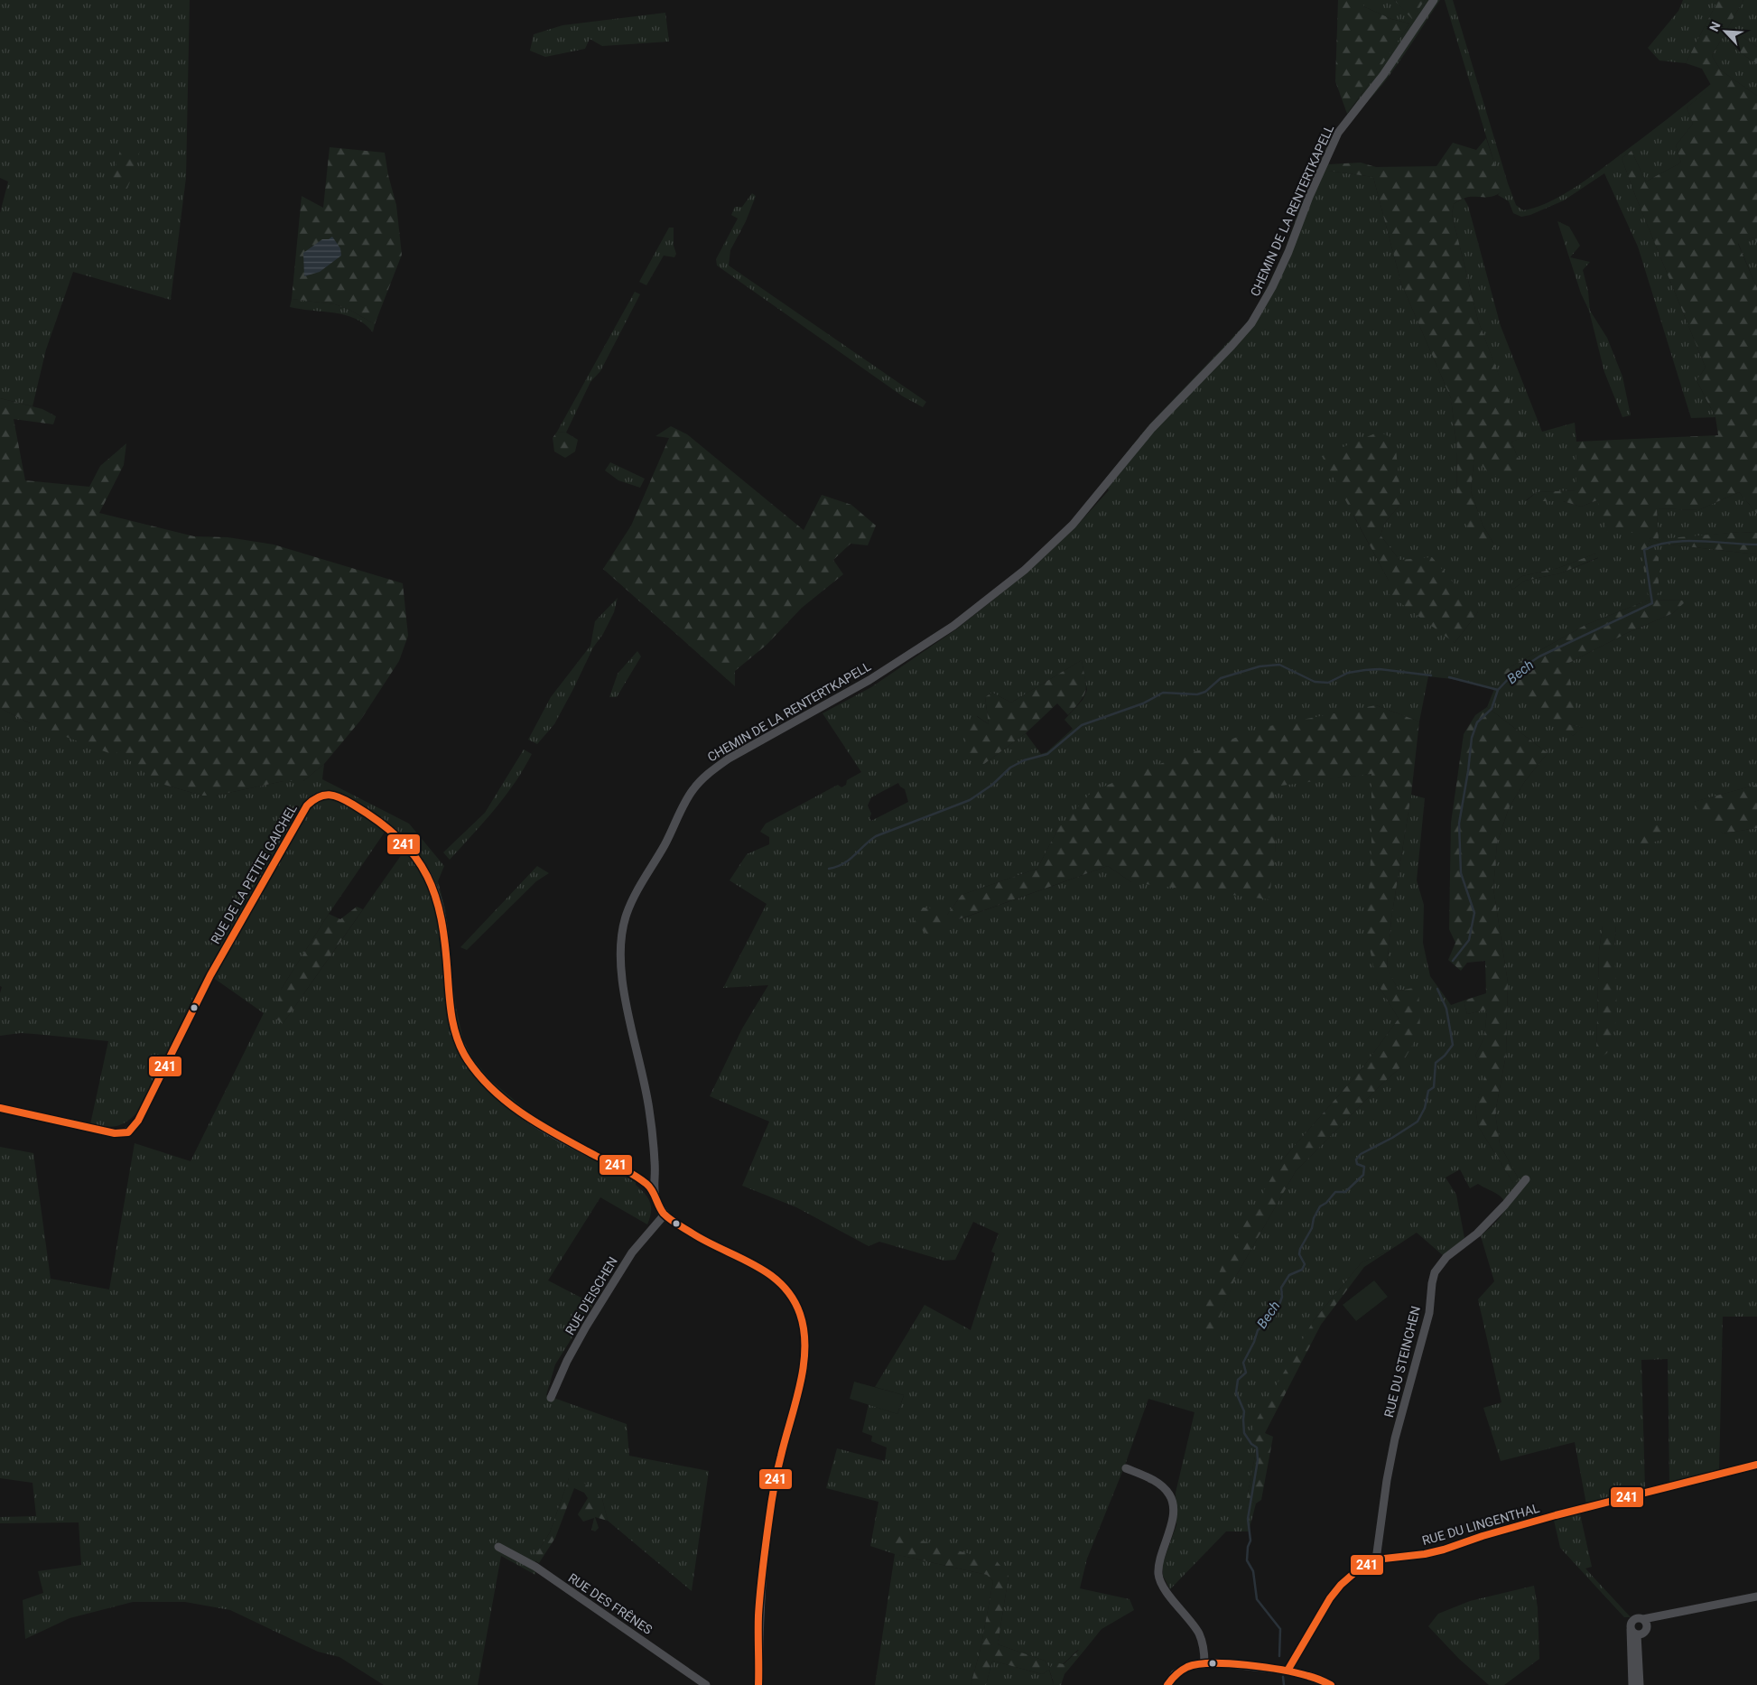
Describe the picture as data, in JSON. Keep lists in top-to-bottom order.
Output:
{
  "streets": {
    "street": [
      "CHEMIN DE LA RENTERTKAPELL",
      "RUE DE LA PETITE GAICHEL",
      "RUE D'EISCHEN",
      "RUE DU STEINCHEN",
      "RUE DU LINGENTHAL",
      "RUE DES FRÊNES"
    ]
  },
  "crossings": [
    ["CHEMIN DE LA RENTERTKAPELL", "RUE DE LA PETITE GAICHEL"],
    ["RUE DU STEINCHEN", "RUE DU LINGENTHAL"]
  ],
  "water": ["Bech"],
  "lines": ["transit line 241"],
  "north": "top left"
}
